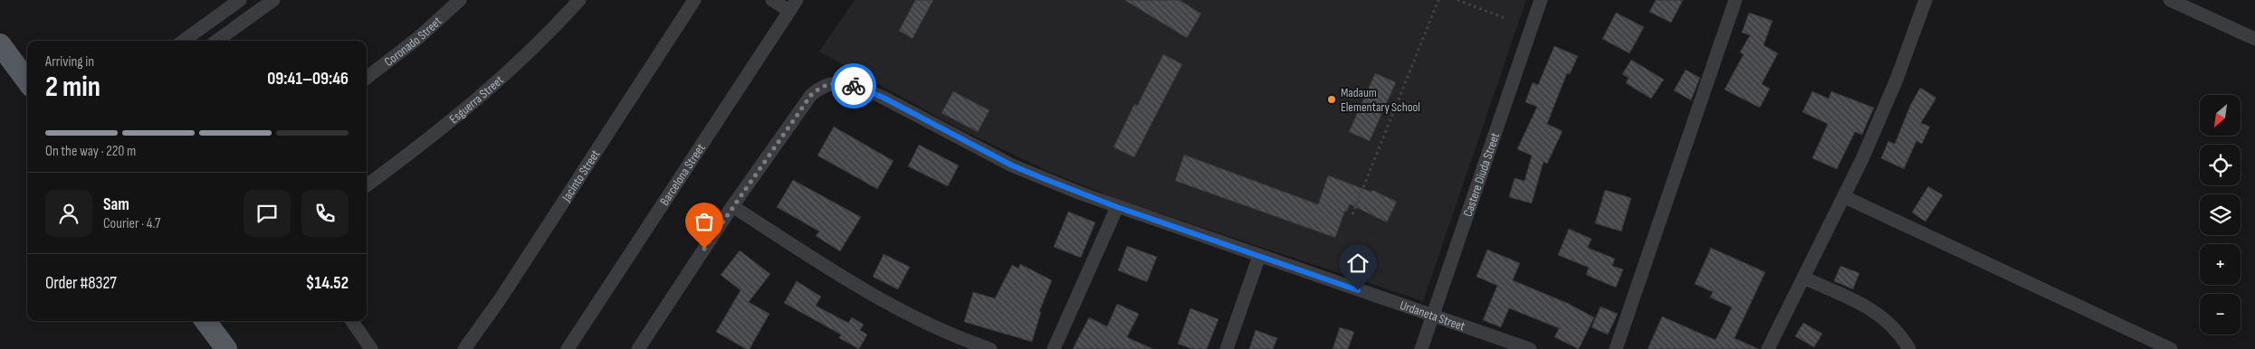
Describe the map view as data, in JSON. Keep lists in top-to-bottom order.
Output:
{
  "streets": {
    "street": [
      "Coronado Street",
      "Esguerra Street",
      "Barcelona Street",
      "Castere Diuda Street",
      "Jacinto Street",
      "Urdaneta Street"
    ]
  },
  "crossings": [
    ["Castere Diuda Street", "Urdaneta Street"]
  ],
  "places": ["Madaum Elementary School"],
  "north": "bottom left",
  "page": {
    "heading": ["2 min", "Arriving in", "09:41–09:46"],
    "panel": [
      "Sam",
      "Courier · 4.7",
      "Order #8327",
      "$14.52"
    ],
    "map_buttons": ["+", "−"],
    "bar": "On the way · 220 m"
  }
}
